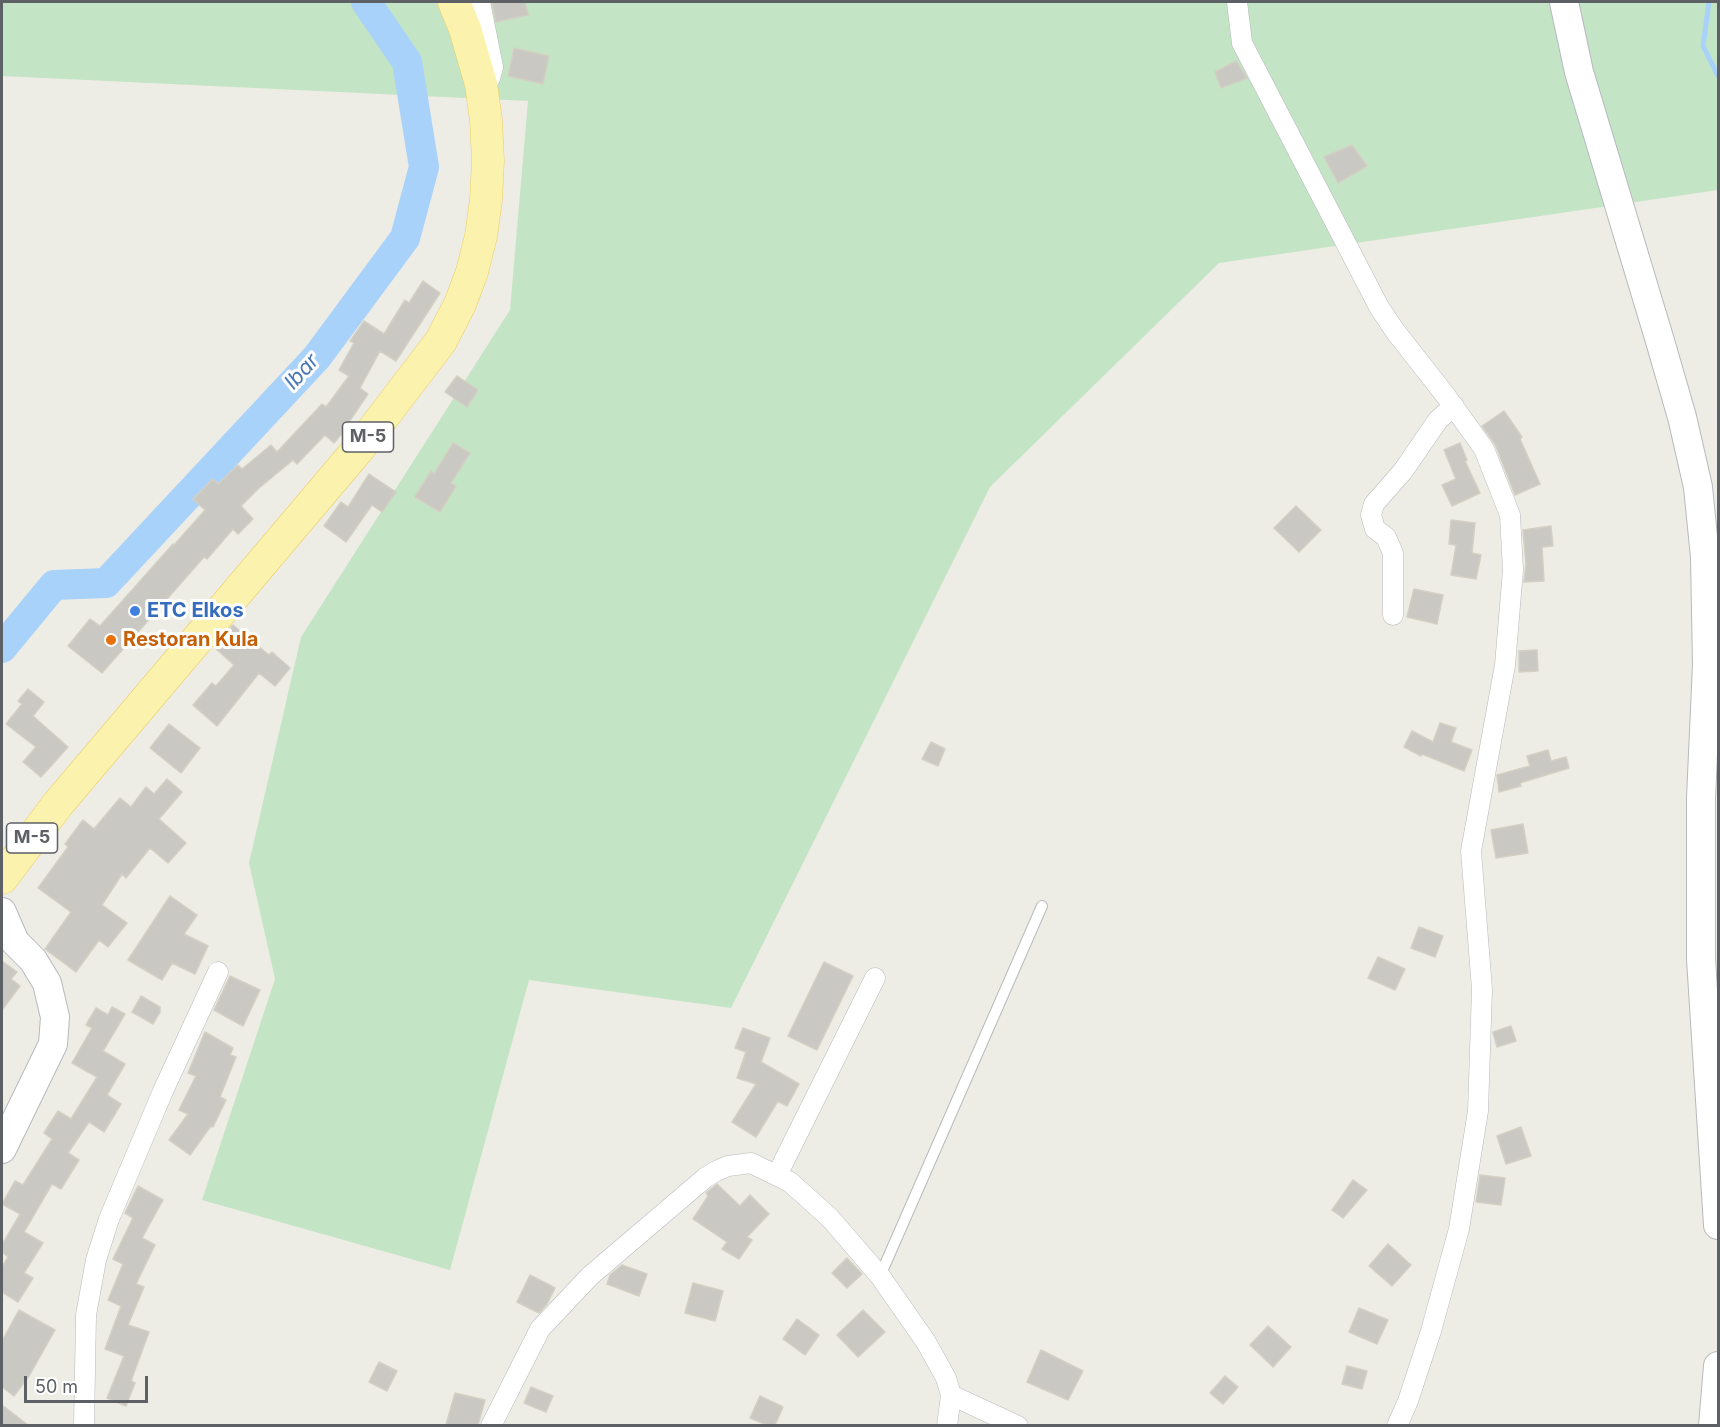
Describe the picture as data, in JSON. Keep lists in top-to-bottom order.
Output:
{
  "streets": {
    "main road": ["M-5"]
  },
  "water": ["Ibar"],
  "places": ["ETC Elkos", "Restoran Kula"],
  "scale_bar": "50 m"
}
